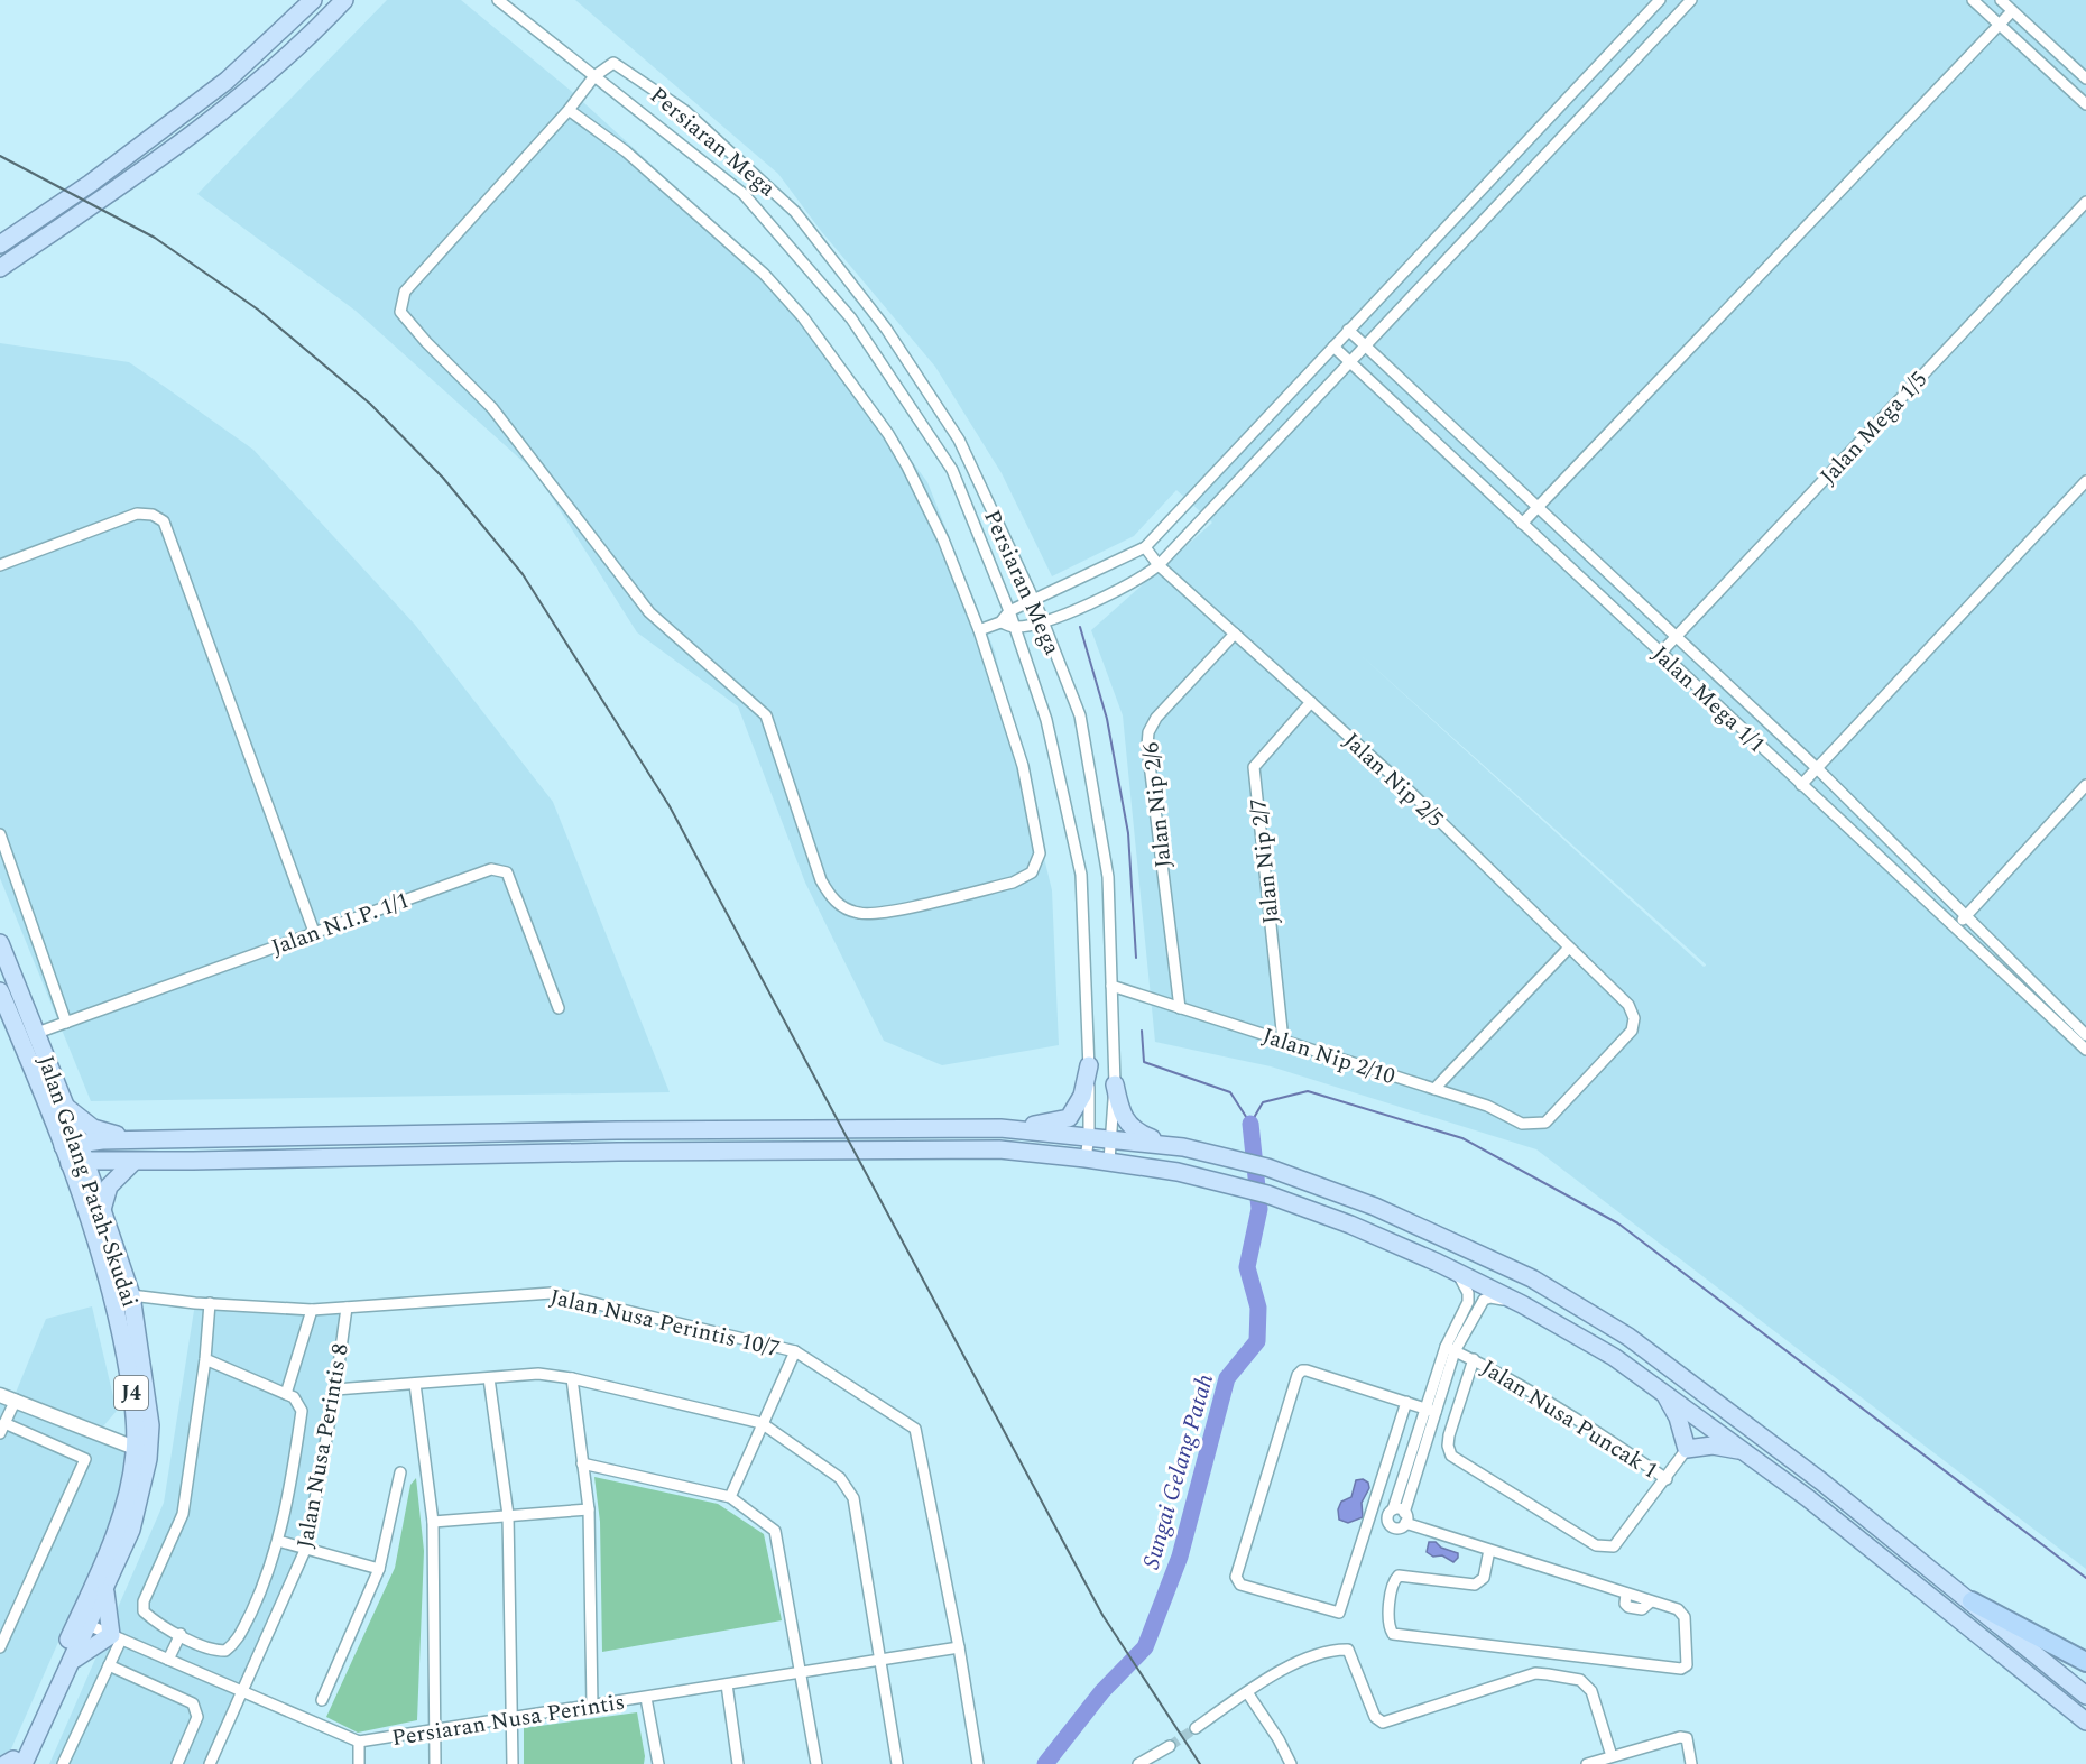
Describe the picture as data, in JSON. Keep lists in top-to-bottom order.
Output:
{
  "streets": {
    "main road": ["Jalan Gelang Patah-Skudai", "J4"],
    "street": [
      "Persiaran Mega",
      "Jalan Mega 1/5",
      "Jalan Mega 1/1",
      "Jalan Nip 2/5",
      "Jalan Nip 2/6",
      "Jalan Nip 2/7",
      "Jalan N.I.P. 1/1",
      "Jalan Nip 2/10",
      "Jalan Nusa Perintis 10/7",
      "Jalan Nusa Puncak 1",
      "Jalan Nusa Perintis 8",
      "Persiaran Nusa Perintis"
    ]
  },
  "crossings": [
    ["Persiaran Mega", "Jalan Nip 2/10"],
    ["Jalan Mega 1/5", "Jalan Mega 1/1"],
    ["Jalan Nip 2/5", "Jalan Nip 2/6"],
    ["Jalan Nip 2/5", "Jalan Nip 2/7"],
    ["Jalan Nip 2/5", "Jalan Nip 2/10"],
    ["Jalan Nip 2/6", "Jalan Nip 2/10"],
    ["Jalan Nip 2/7", "Jalan Nip 2/10"],
    ["Jalan N.I.P. 1/1", "Jalan Gelang Patah-Skudai"],
    ["Jalan Gelang Patah-Skudai", "Jalan Nusa Perintis 10/7"],
    ["Jalan Gelang Patah-Skudai", "Persiaran Nusa Perintis"],
    ["Jalan Nusa Perintis 10/7", "Jalan Nusa Perintis 8"],
    ["Jalan Nusa Perintis 10/7", "Persiaran Nusa Perintis"],
    ["Jalan Nusa Perintis 8", "Persiaran Nusa Perintis"]
  ],
  "water": ["Sungai Gelang Patah"]
}
